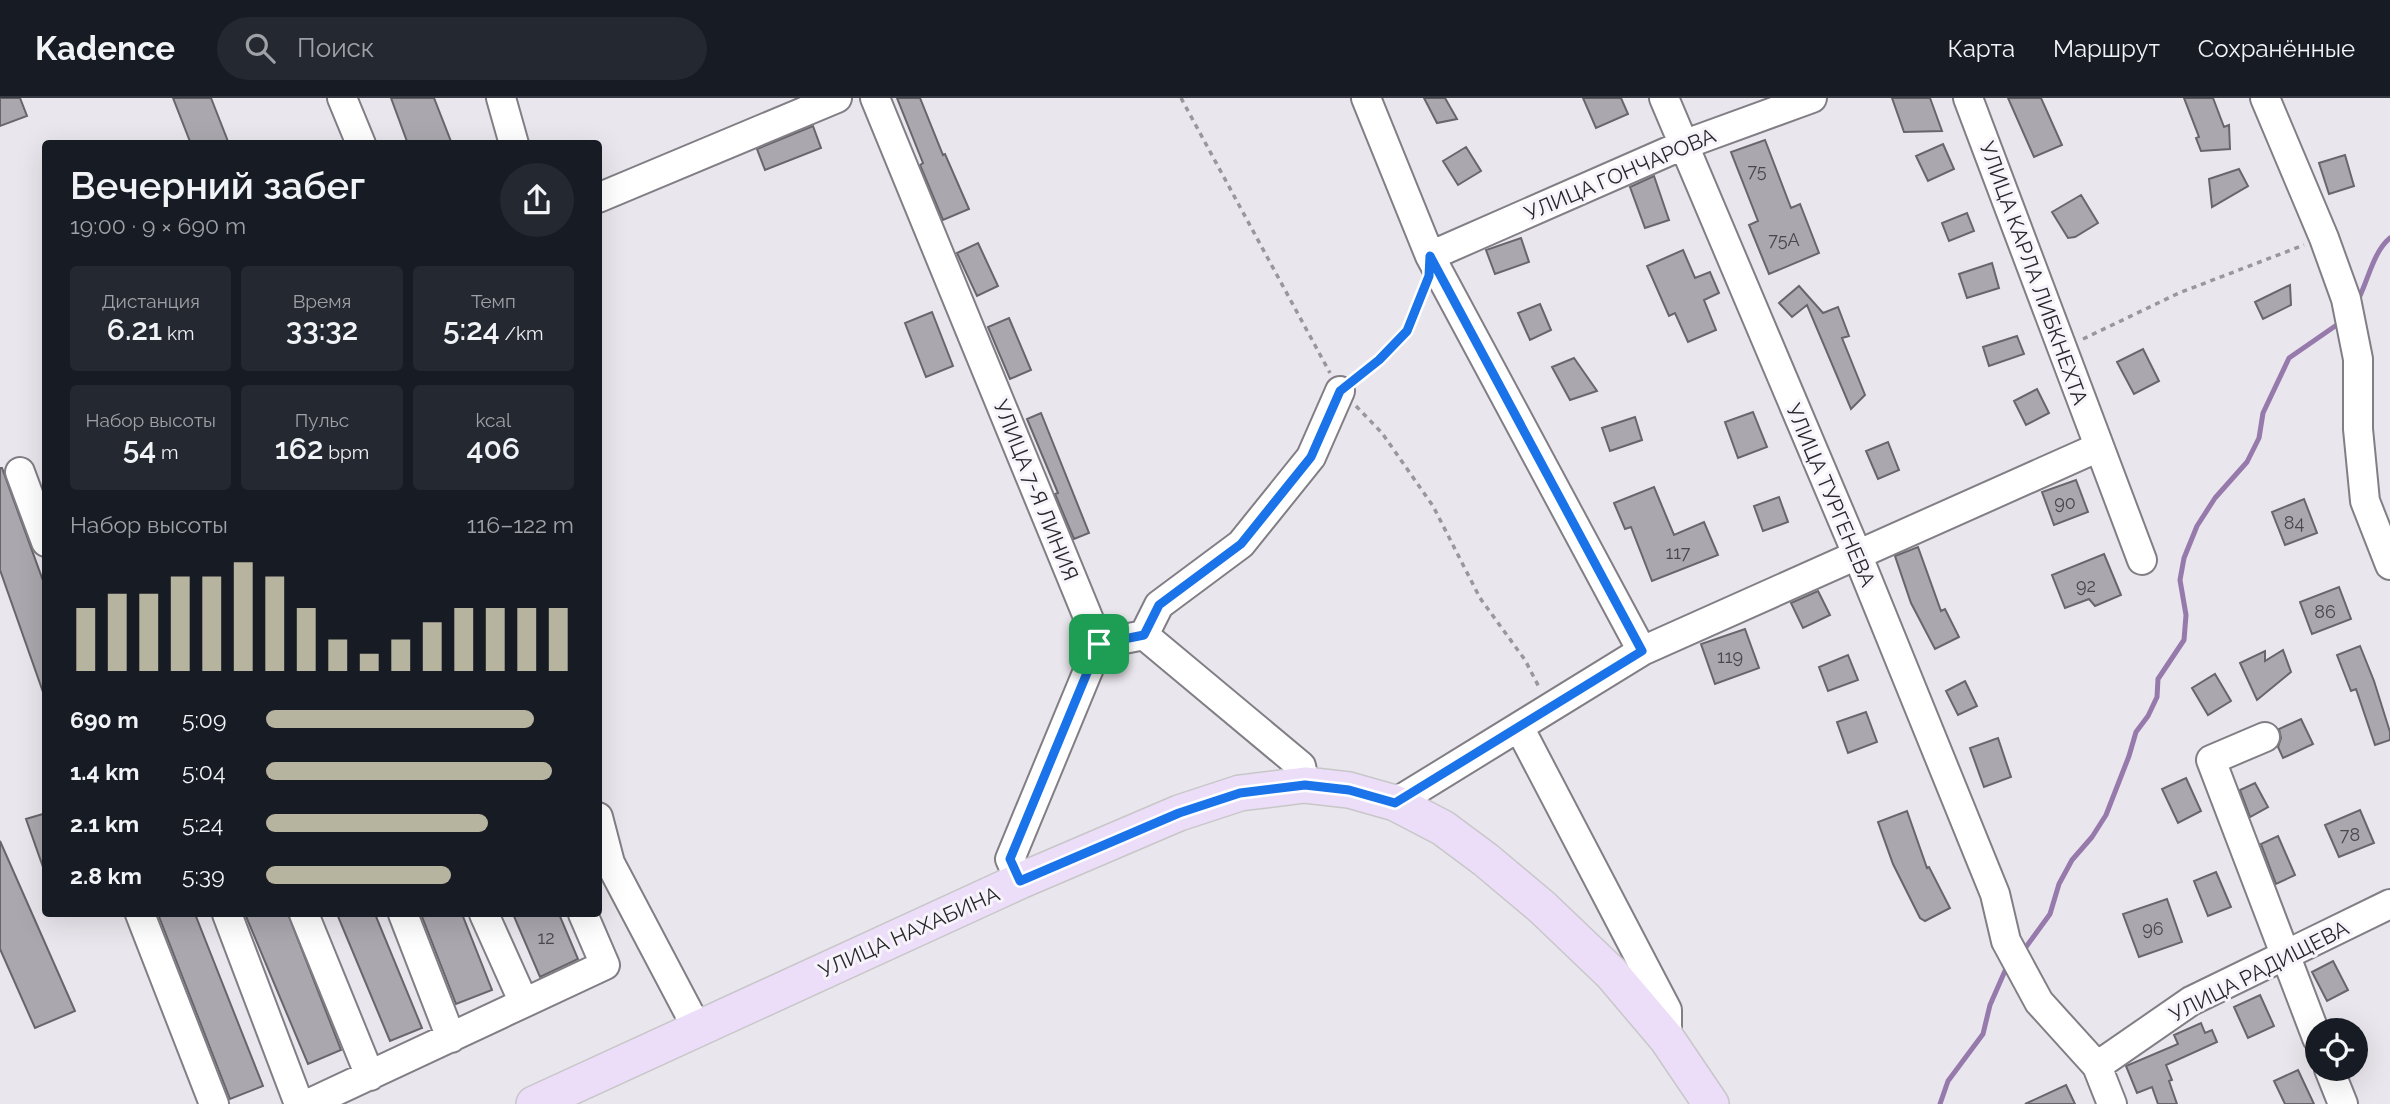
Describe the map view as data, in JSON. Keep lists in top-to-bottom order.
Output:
{
  "streets": {
    "main road": ["УЛИЦА НАХАБИНА"],
    "street": [
      "УЛИЦА ГОНЧАРОВА",
      "УЛИЦА КАРЛА ЛИБКНЕХТА",
      "УЛИЦА 7-Я ЛИНИЯ",
      "УЛИЦА ТУРГЕНЕВА",
      "УЛИЦА РАДИЩЕВА"
    ]
  },
  "crossings": [
    ["УЛИЦА ГОНЧАРОВА", "УЛИЦА ТУРГЕНЕВА"],
    ["УЛИЦА ТУРГЕНЕВА", "УЛИЦА РАДИЩЕВА"]
  ],
  "house_numbers": [
    "75",
    "75А",
    "90",
    "84",
    "117",
    "92",
    "86",
    "119",
    "78",
    "96",
    "12"
  ],
  "page": {
    "header": "Kadence",
    "search": "Поиск",
    "nav": ["Карта", "Маршрут", "Сохранённые"],
    "heading": ["Вечерний забег", "19:00 · 9 × 690 m"],
    "stats": [
      ["Дистанция", "6.21 km"],
      ["Время", "33:32"],
      ["Темп", "5:24 /km"],
      ["Набор высоты", "54 m"],
      ["Пульс", "162 bpm"],
      ["kcal", "406"]
    ],
    "chart": ["Набор высоты", "116–122 m"],
    "list": [
      {
        "name": "690 m",
        "note": "5:09"
      },
      {
        "name": "1.4 km",
        "note": "5:04"
      },
      {
        "name": "2.1 km",
        "note": "5:24"
      },
      {
        "name": "2.8 km",
        "note": "5:39"
      }
    ]
  }
}
